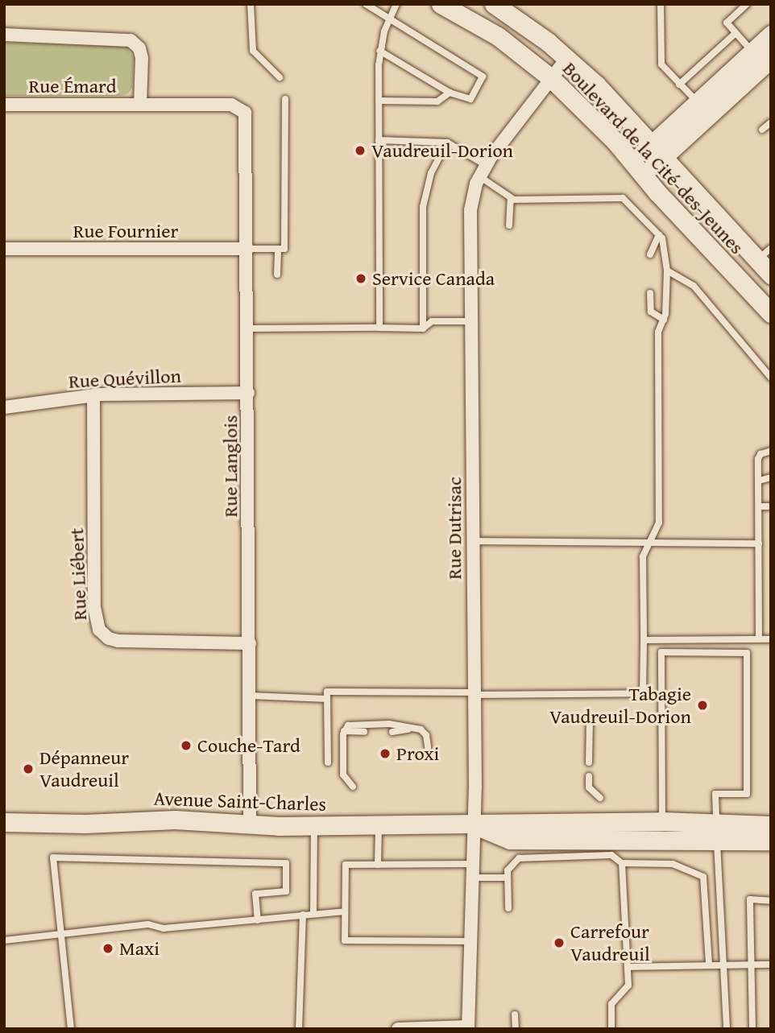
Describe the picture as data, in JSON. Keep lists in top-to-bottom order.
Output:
{
  "streets": {
    "main road": ["Boulevard de la Cité-des-Jeunes", "Avenue Saint-Charles"],
    "street": [
      "Rue Émard",
      "Rue Fournier",
      "Rue Quévillon",
      "Rue Langlois",
      "Rue Dutrisac",
      "Rue Liébert"
    ]
  },
  "crossings": [
    ["Rue Émard", "Rue Langlois"],
    ["Boulevard de la Cité-des-Jeunes", "Rue Dutrisac"],
    ["Rue Fournier", "Rue Langlois"],
    ["Rue Quévillon", "Rue Langlois"],
    ["Rue Quévillon", "Rue Liébert"],
    ["Rue Langlois", "Rue Liébert"],
    ["Rue Langlois", "Avenue Saint-Charles"],
    ["Rue Dutrisac", "Avenue Saint-Charles"]
  ],
  "places": [
    "Vaudreuil-Dorion",
    "Service Canada",
    "Tabagie Vaudreuil-Dorion",
    "Couche-Tard",
    "Proxi",
    "Dépanneur Vaudreuil",
    "Carrefour Vaudreuil",
    "Maxi"
  ]
}
